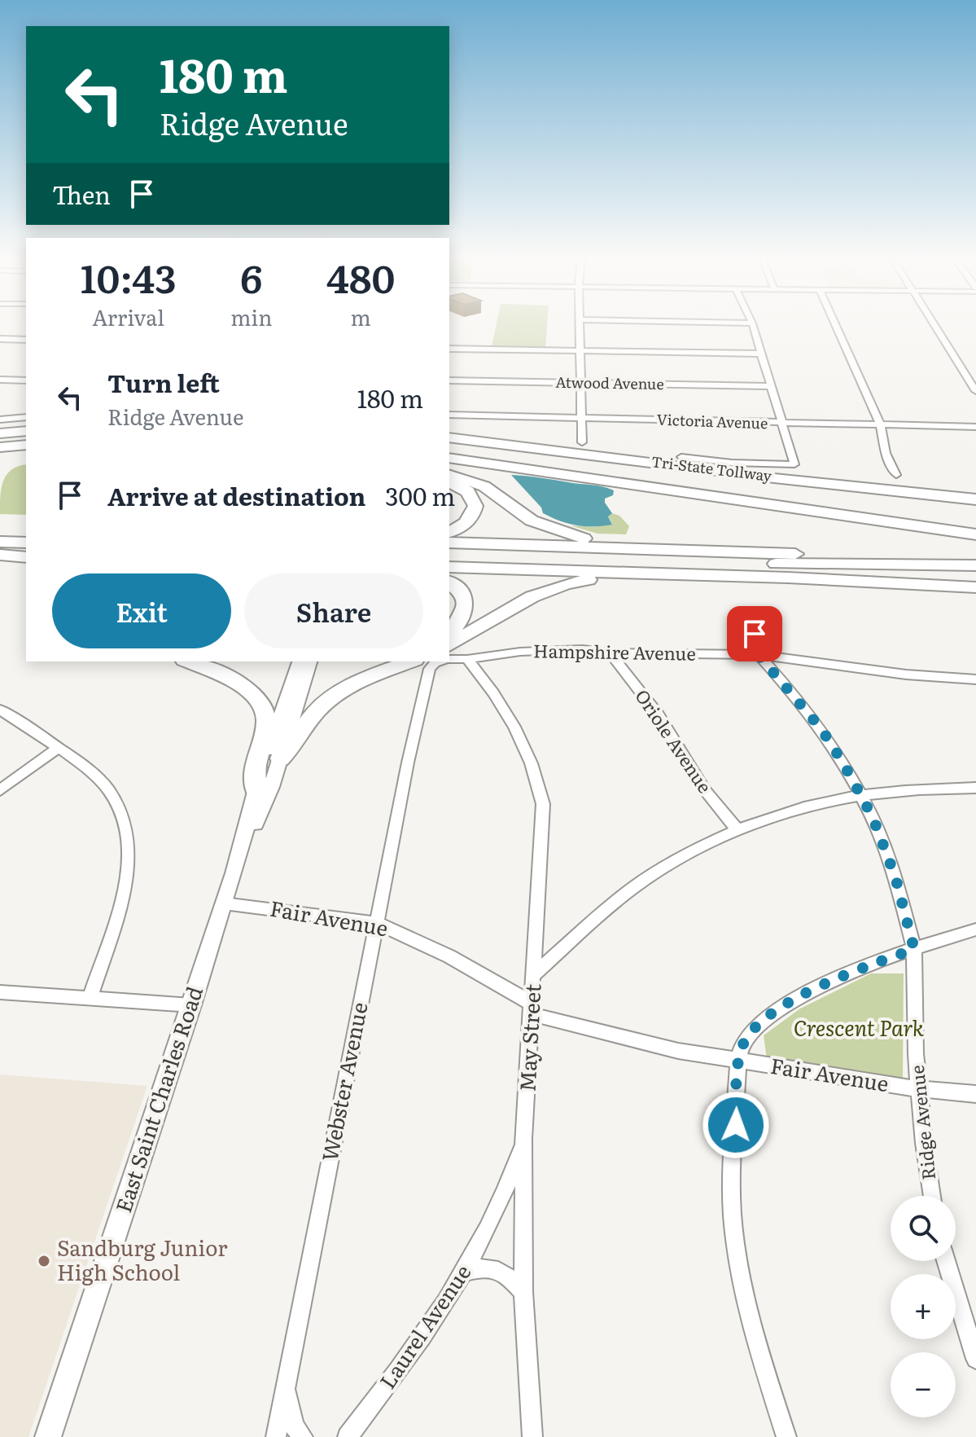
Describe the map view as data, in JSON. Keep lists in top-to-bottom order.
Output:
{
  "streets": {
    "highway": ["Tri-State Tollway"],
    "main road": ["East Saint Charles Road"],
    "street": [
      "Atwood Avenue",
      "Victoria Avenue",
      "Hampshire Avenue",
      "Oriole Avenue",
      "Fair Avenue",
      "May Street",
      "Webster Avenue",
      "Ridge Avenue",
      "Laurel Avenue"
    ]
  },
  "crossings": [
    ["Hampshire Avenue", "Oriole Avenue"],
    ["Hampshire Avenue", "May Street"],
    ["Hampshire Avenue", "Webster Avenue"],
    ["Hampshire Avenue", "Ridge Avenue"],
    ["Fair Avenue", "May Street"],
    ["Fair Avenue", "Webster Avenue"],
    ["Fair Avenue", "East Saint Charles Road"],
    ["Fair Avenue", "Ridge Avenue"],
    ["May Street", "Laurel Avenue"]
  ],
  "parks": ["Crescent Park"],
  "places": ["Sandburg Junior High School"],
  "page": {
    "turn": ["180 m", "Ridge Avenue"],
    "then": "Then",
    "eta": [
      "10:43",
      "Arrival",
      "6",
      "min",
      "480",
      "m"
    ],
    "list": [
      {
        "name": "Turn left",
        "note": "Ridge Avenue",
        "value": "180 m"
      },
      {
        "name": "Arrive at destination",
        "value": "300 m"
      }
    ],
    "buttons": ["Exit", "Share"],
    "map_buttons": ["+", "−"]
  }
}
